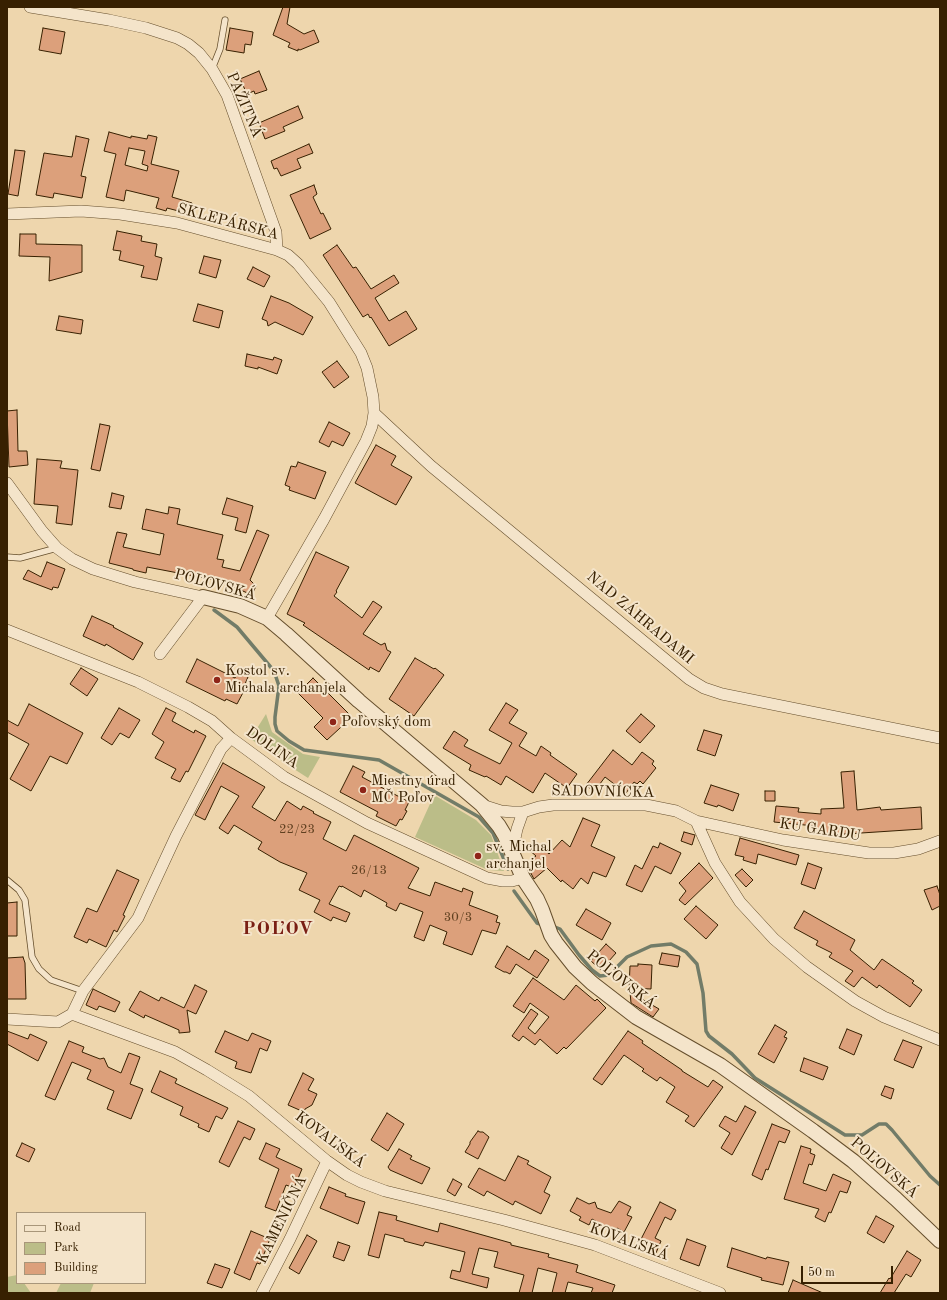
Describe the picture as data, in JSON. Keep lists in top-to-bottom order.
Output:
{
  "streets": {
    "street": [
      "PAŽITNÁ",
      "SKLEPÁRSKA",
      "POĽOVSKÁ",
      "NAD ZÁHRADAMI",
      "DOLINA",
      "SADOVNÍCKA",
      "KU GARDU",
      "KOVAĽSKÁ",
      "KAMENIČNÁ"
    ]
  },
  "crossings": [
    ["PAŽITNÁ", "SKLEPÁRSKA"],
    ["SKLEPÁRSKA", "POĽOVSKÁ"],
    ["SKLEPÁRSKA", "NAD ZÁHRADAMI"],
    ["POĽOVSKÁ", "DOLINA"],
    ["POĽOVSKÁ", "SADOVNÍCKA"],
    ["SADOVNÍCKA", "KU GARDU"],
    ["KOVAĽSKÁ", "KAMENIČNÁ"]
  ],
  "districts": ["POĽOV"],
  "places": [
    "Kostol sv. Michala archanjela",
    "Poľovský dom",
    "Miestny úrad MČ Poľov",
    "sv. Michal archanjel"
  ],
  "house_numbers": ["22/23", "26/13", "30/3"],
  "legend": ["Road", "Park", "Building"],
  "scale_bar": "50 m"
}
